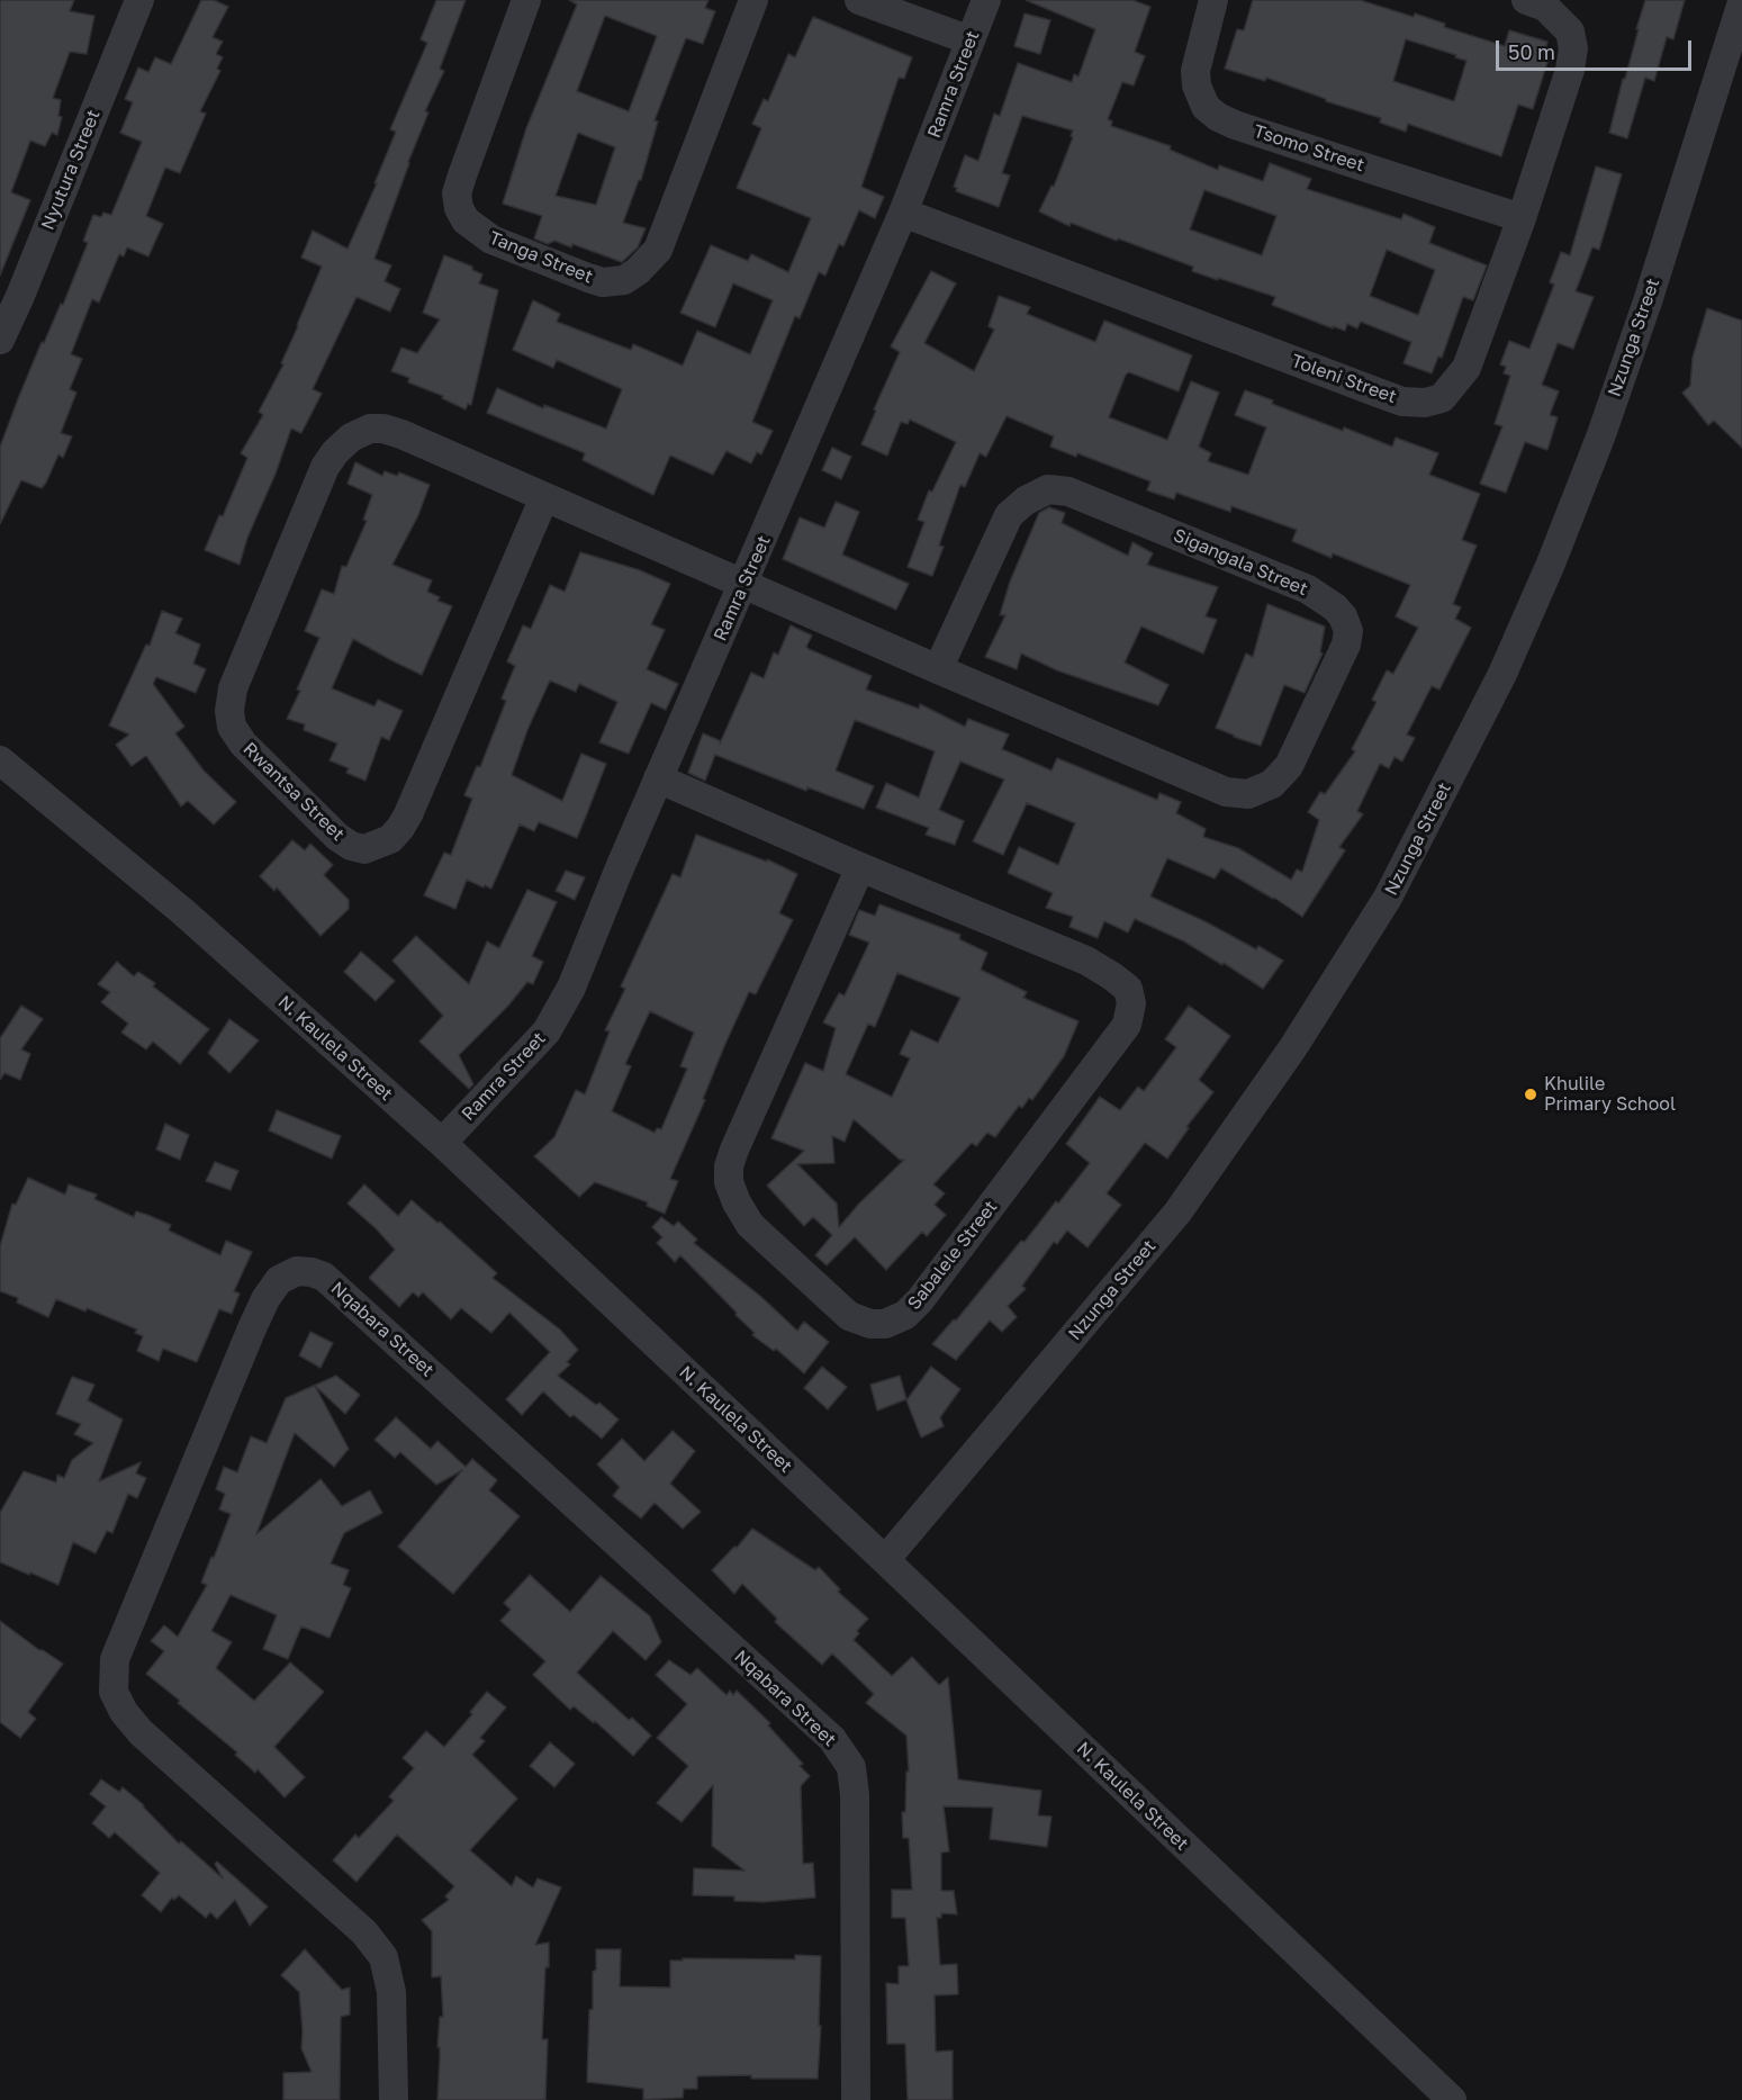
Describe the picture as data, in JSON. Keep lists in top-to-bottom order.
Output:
{
  "streets": {
    "street": [
      "Ramra Street",
      "Tsomo Street",
      "Nyutura Street",
      "Tanga Street",
      "Nzunga Street",
      "Toleni Street",
      "Sigangala Street",
      "Rwantsa Street",
      "N. Kaulela Street",
      "Sabalele Street",
      "Nqabara Street"
    ]
  },
  "crossings": [
    ["Ramra Street", "Toleni Street"],
    ["Ramra Street", "Sigangala Street"],
    ["Ramra Street", "Rwantsa Street"],
    ["Ramra Street", "N. Kaulela Street"],
    ["Ramra Street", "Sabalele Street"],
    ["Tsomo Street", "Toleni Street"],
    ["Nzunga Street", "N. Kaulela Street"],
    ["Sigangala Street", "Rwantsa Street"]
  ],
  "places": ["Khulile Primary School"],
  "scale_bar": "50 m"
}
